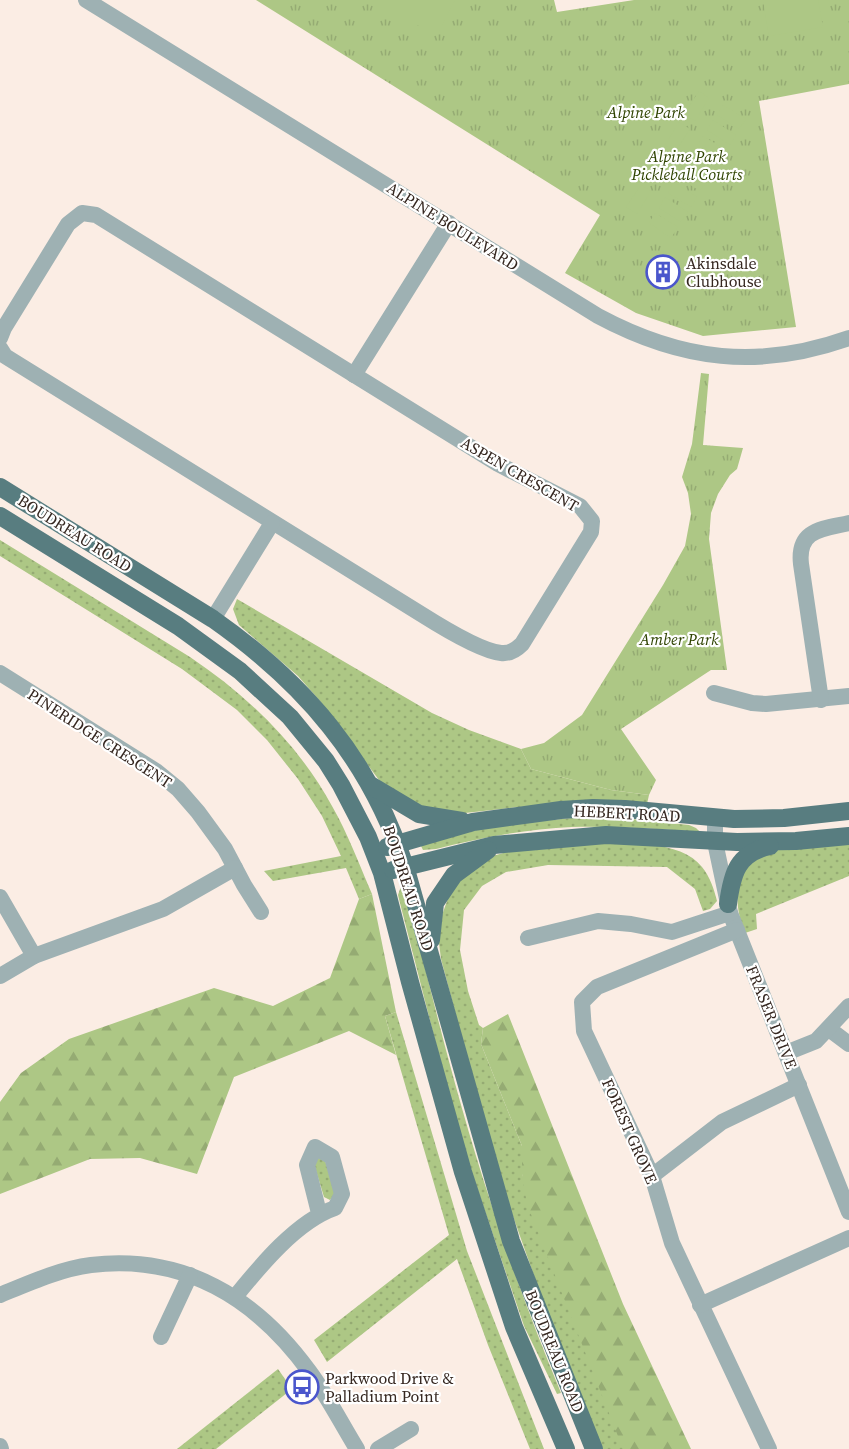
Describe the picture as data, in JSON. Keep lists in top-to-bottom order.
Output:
{
  "streets": {
    "main road": ["BOUDREAU ROAD", "HEBERT ROAD"],
    "street": [
      "ALPINE BOULEVARD",
      "ASPEN CRESCENT",
      "PINERIDGE CRESCENT",
      "FRASER DRIVE",
      "FOREST GROVE"
    ]
  },
  "crossings": [
    ["BOUDREAU ROAD", "HEBERT ROAD"],
    ["HEBERT ROAD", "FRASER DRIVE"],
    ["FRASER DRIVE", "FOREST GROVE"]
  ],
  "parks": ["Alpine Park", "Alpine Park Pickleball Courts", "Amber Park"],
  "places": {
    "building": ["Akinsdale Clubhouse"],
    "bus stop": ["Parkwood Drive & Palladium Point"]
  }
}
